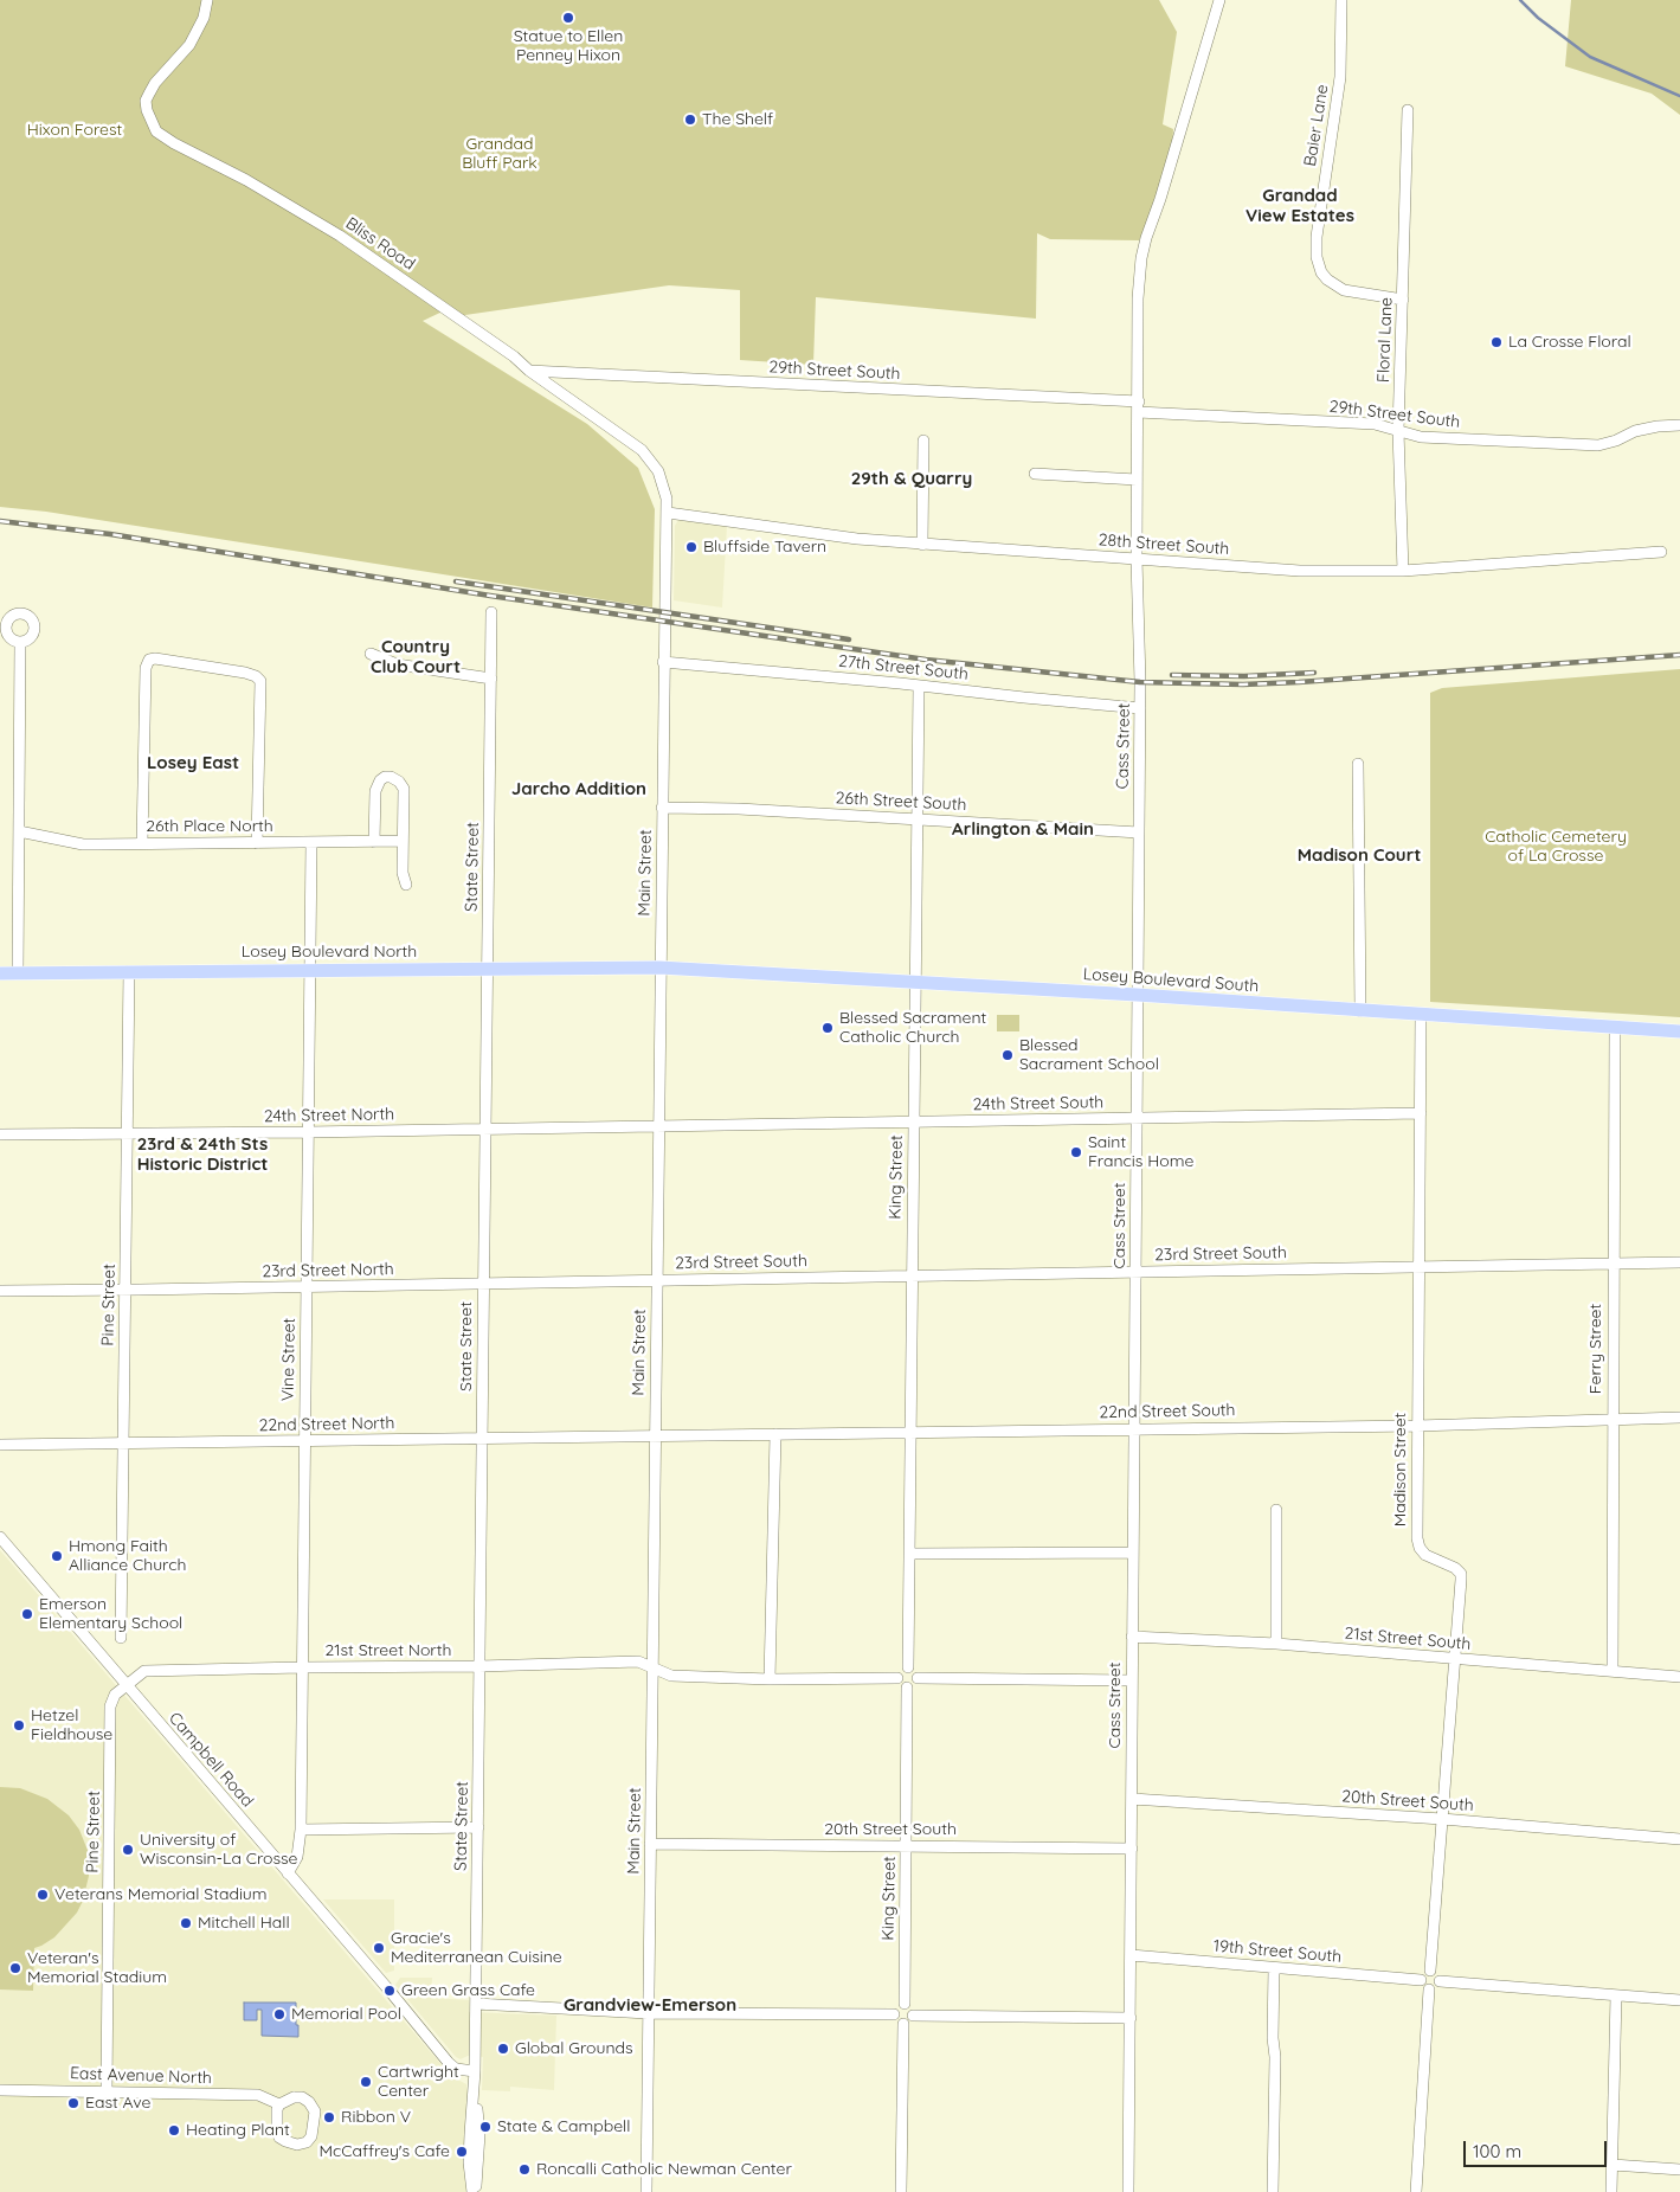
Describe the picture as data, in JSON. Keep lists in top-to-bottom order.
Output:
{
  "streets": {
    "main road": ["Losey Boulevard North", "Losey Boulevard South"],
    "street": [
      "Baier Lane",
      "Bliss Road",
      "Floral Lane",
      "29th Street South",
      "28th Street South",
      "27th Street South",
      "Cass Street",
      "26th Street South",
      "26th Place North",
      "State Street",
      "Main Street",
      "24th Street South",
      "24th Street North",
      "King Street",
      "23rd Street South",
      "23rd Street North",
      "Pine Street",
      "Ferry Street",
      "Vine Street",
      "22nd Street South",
      "22nd Street North",
      "Madison Street",
      "21st Street South",
      "21st Street North",
      "Campbell Road",
      "20th Street South",
      "19th Street South",
      "East Avenue North"
    ]
  },
  "crossings": [
    ["Baier Lane", "Floral Lane"],
    ["Bliss Road", "29th Street South"],
    ["Bliss Road", "28th Street South"],
    ["Bliss Road", "Main Street"],
    ["Floral Lane", "29th Street South"],
    ["Floral Lane", "28th Street South"],
    ["29th Street South", "Cass Street"],
    ["28th Street South", "Cass Street"],
    ["28th Street South", "Main Street"],
    ["27th Street South", "Cass Street"],
    ["27th Street South", "Main Street"],
    ["27th Street South", "King Street"],
    ["Cass Street", "26th Street South"],
    ["Cass Street", "Losey Boulevard South"],
    ["Cass Street", "24th Street South"],
    ["Cass Street", "23rd Street South"],
    ["Cass Street", "22nd Street South"],
    ["Cass Street", "21st Street South"],
    ["Cass Street", "20th Street South"],
    ["Cass Street", "19th Street South"],
    ["26th Street South", "Main Street"],
    ["26th Street South", "King Street"],
    ["26th Place North", "Vine Street"],
    ["State Street", "Losey Boulevard North"],
    ["State Street", "24th Street North"],
    ["State Street", "23rd Street North"],
    ["State Street", "22nd Street North"],
    ["State Street", "21st Street North"],
    ["State Street", "Campbell Road"],
    ["Main Street", "Losey Boulevard North"],
    ["Main Street", "Losey Boulevard South"],
    ["Main Street", "24th Street South"],
    ["Main Street", "24th Street North"],
    ["Main Street", "23rd Street South"],
    ["Main Street", "23rd Street North"],
    ["Main Street", "22nd Street South"],
    ["Main Street", "22nd Street North"],
    ["Main Street", "21st Street North"],
    ["Main Street", "20th Street South"],
    ["Losey Boulevard North", "Losey Boulevard South"],
    ["Losey Boulevard North", "Pine Street"],
    ["Losey Boulevard North", "Vine Street"],
    ["Losey Boulevard South", "King Street"],
    ["Losey Boulevard South", "Ferry Street"],
    ["Losey Boulevard South", "Madison Street"],
    ["24th Street South", "24th Street North"],
    ["24th Street South", "King Street"],
    ["24th Street South", "Madison Street"],
    ["24th Street North", "Pine Street"],
    ["24th Street North", "Vine Street"],
    ["King Street", "23rd Street South"],
    ["King Street", "22nd Street South"],
    ["King Street", "20th Street South"],
    ["23rd Street South", "23rd Street North"],
    ["23rd Street South", "Ferry Street"],
    ["23rd Street South", "Madison Street"],
    ["23rd Street North", "Pine Street"],
    ["23rd Street North", "Vine Street"],
    ["Pine Street", "22nd Street North"],
    ["Pine Street", "21st Street North"],
    ["Pine Street", "Campbell Road"],
    ["Pine Street", "East Avenue North"],
    ["Ferry Street", "22nd Street South"],
    ["Ferry Street", "21st Street South"],
    ["Vine Street", "22nd Street North"],
    ["Vine Street", "21st Street North"],
    ["Vine Street", "Campbell Road"],
    ["22nd Street South", "22nd Street North"],
    ["22nd Street South", "Madison Street"],
    ["Madison Street", "21st Street South"],
    ["Madison Street", "20th Street South"],
    ["Madison Street", "19th Street South"],
    ["21st Street North", "Campbell Road"]
  ],
  "districts": [
    "Grandad View Estates",
    "29th & Quarry",
    "Country Club Court",
    "Losey East",
    "Jarcho Addition",
    "Arlington & Main",
    "Madison Court",
    "23rd & 24th Sts Historic District",
    "Grandview-Emerson"
  ],
  "parks": ["Hixon Forest", "Grandad Bluff Park", "Catholic Cemetery of La Crosse"],
  "places": [
    "Statue to Ellen Penney Hixon",
    "The Shelf",
    "La Crosse Floral",
    "Bluffside Tavern",
    "Blessed Sacrament Catholic Church",
    "Blessed Sacrament School",
    "Saint Francis Home",
    "Hmong Faith Alliance Church",
    "Emerson Elementary School",
    "Hetzel Fieldhouse",
    "University of Wisconsin-La Crosse",
    "Veterans Memorial Stadium",
    "Mitchell Hall",
    "Gracie's Mediterranean Cuisine",
    "Veteran's Memorial Stadium",
    "Green Grass Cafe",
    "Memorial Pool",
    "Global Grounds",
    "Cartwright Center",
    "East Ave",
    "Ribbon V",
    "State & Campbell",
    "Heating Plant",
    "McCaffrey's Cafe",
    "Roncalli Catholic Newman Center"
  ],
  "scale_bar": "100 m"
}
